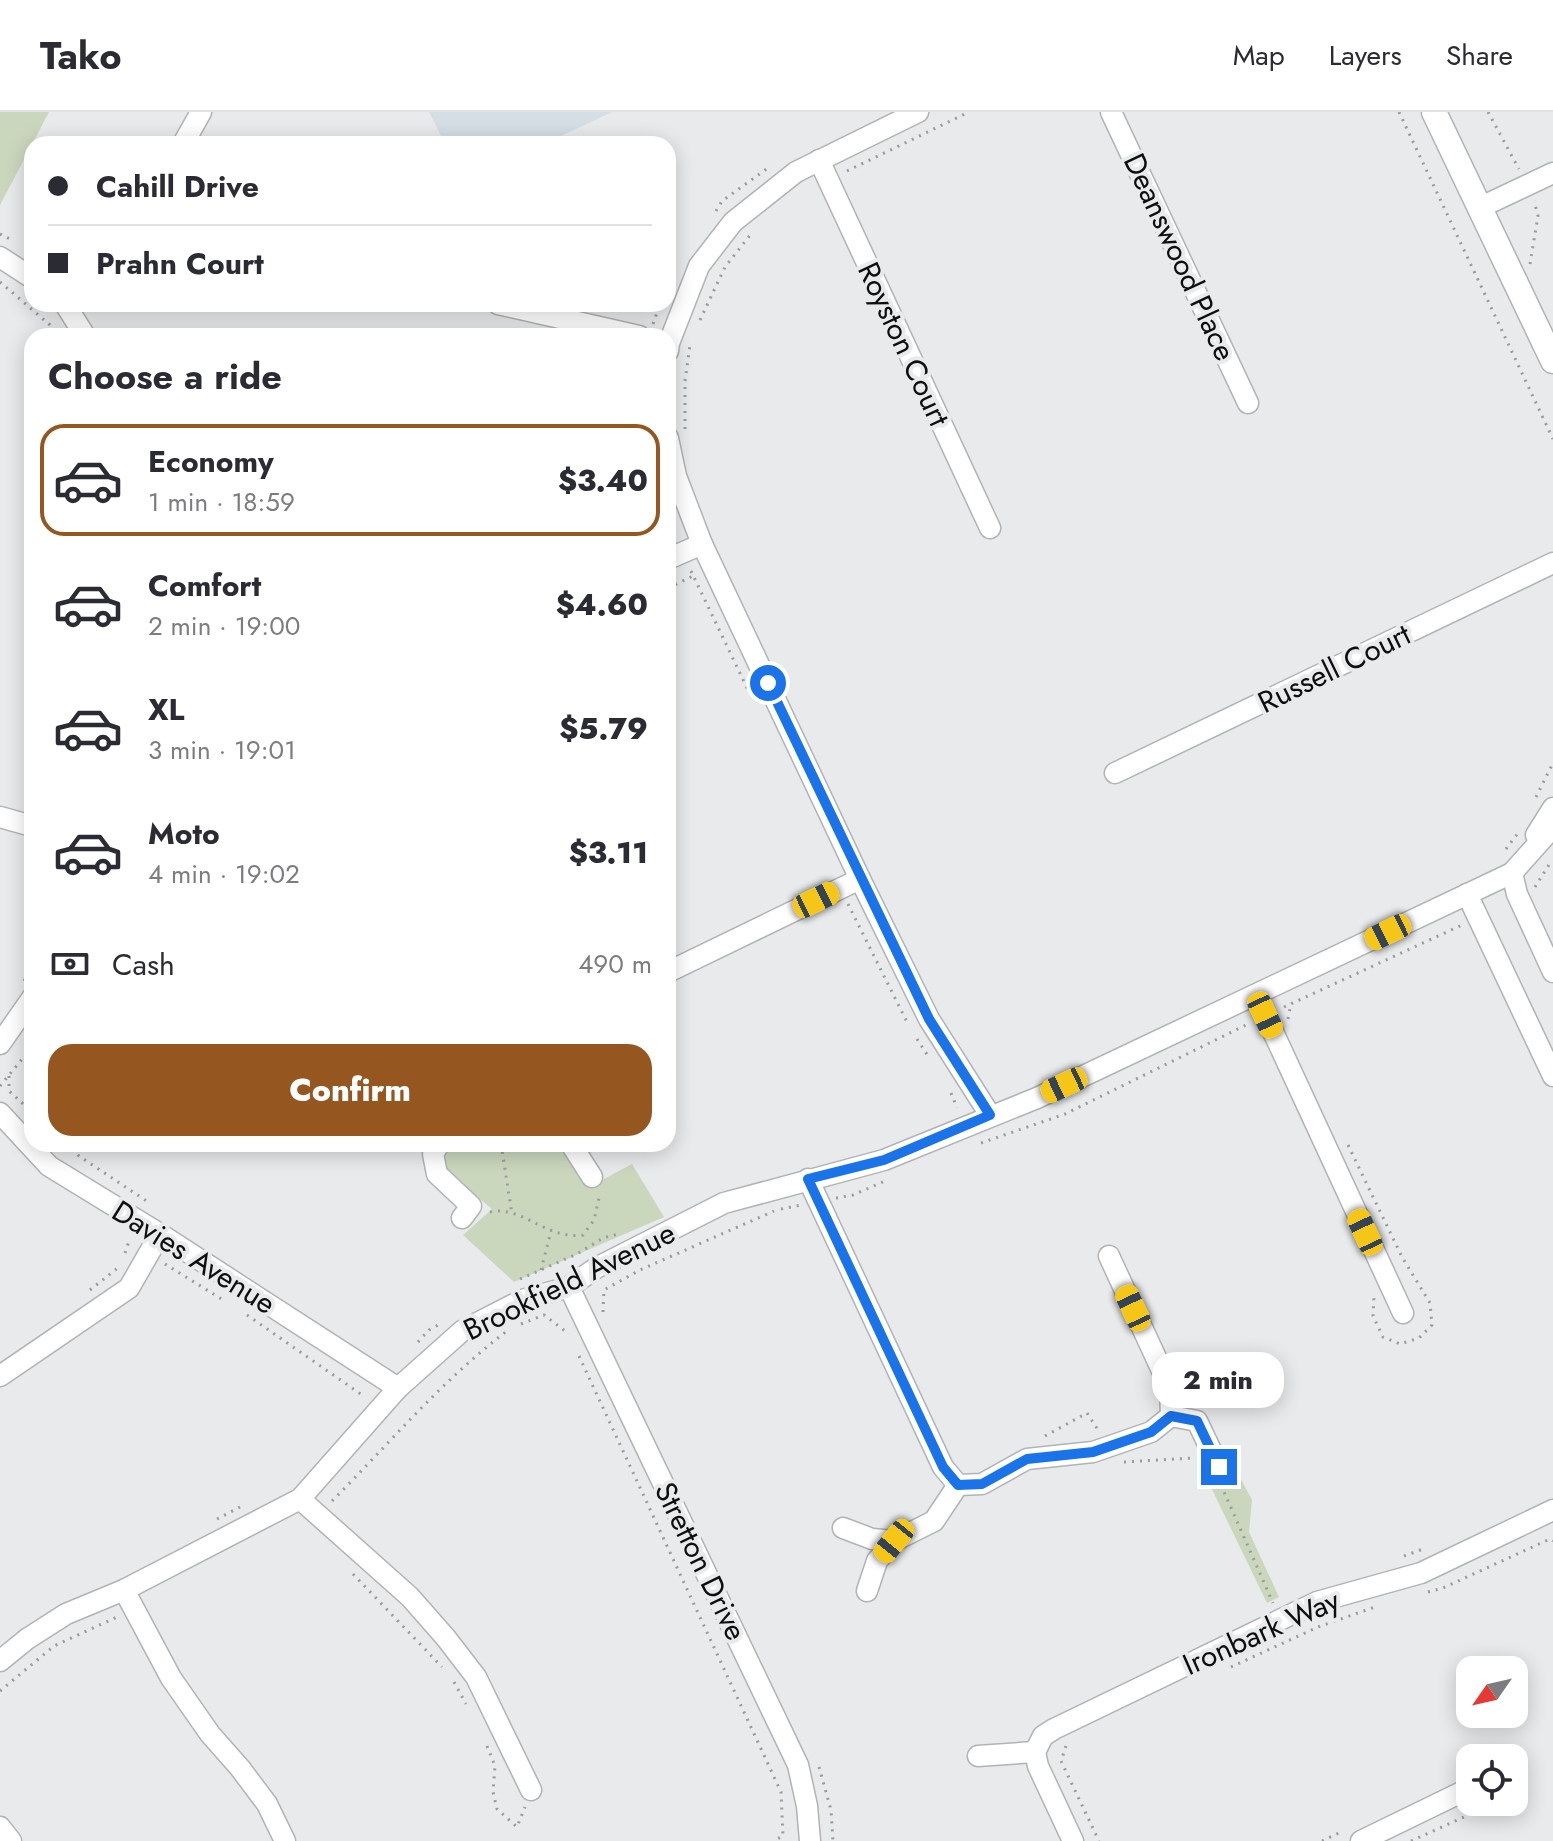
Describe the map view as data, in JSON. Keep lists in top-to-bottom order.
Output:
{
  "streets": {
    "street": [
      "Deanswood Place",
      "Royston Court",
      "Russell Court",
      "Davies Avenue",
      "Brookfield Avenue",
      "Stretton Drive",
      "Ironbark Way"
    ]
  },
  "crossings": [
    ["Davies Avenue", "Brookfield Avenue"],
    ["Brookfield Avenue", "Stretton Drive"]
  ],
  "north": "bottom left",
  "page": {
    "header": "Tako",
    "nav": ["Map", "Layers", "Share"],
    "banner": ["Cahill Drive", "Prahn Court"],
    "heading": "Choose a ride",
    "list": [
      {
        "name": "Economy",
        "note": "1 min · 18:59",
        "value": "$3.40"
      },
      {
        "name": "Comfort",
        "note": "2 min · 19:00",
        "value": "$4.60"
      },
      {
        "name": "XL",
        "note": "3 min · 19:01",
        "value": "$5.79"
      },
      {
        "name": "Moto",
        "note": "4 min · 19:02",
        "value": "$3.11"
      }
    ],
    "pay": ["Cash", "490 m"],
    "buttons": "Confirm",
    "bubble": "2 min"
  }
}
